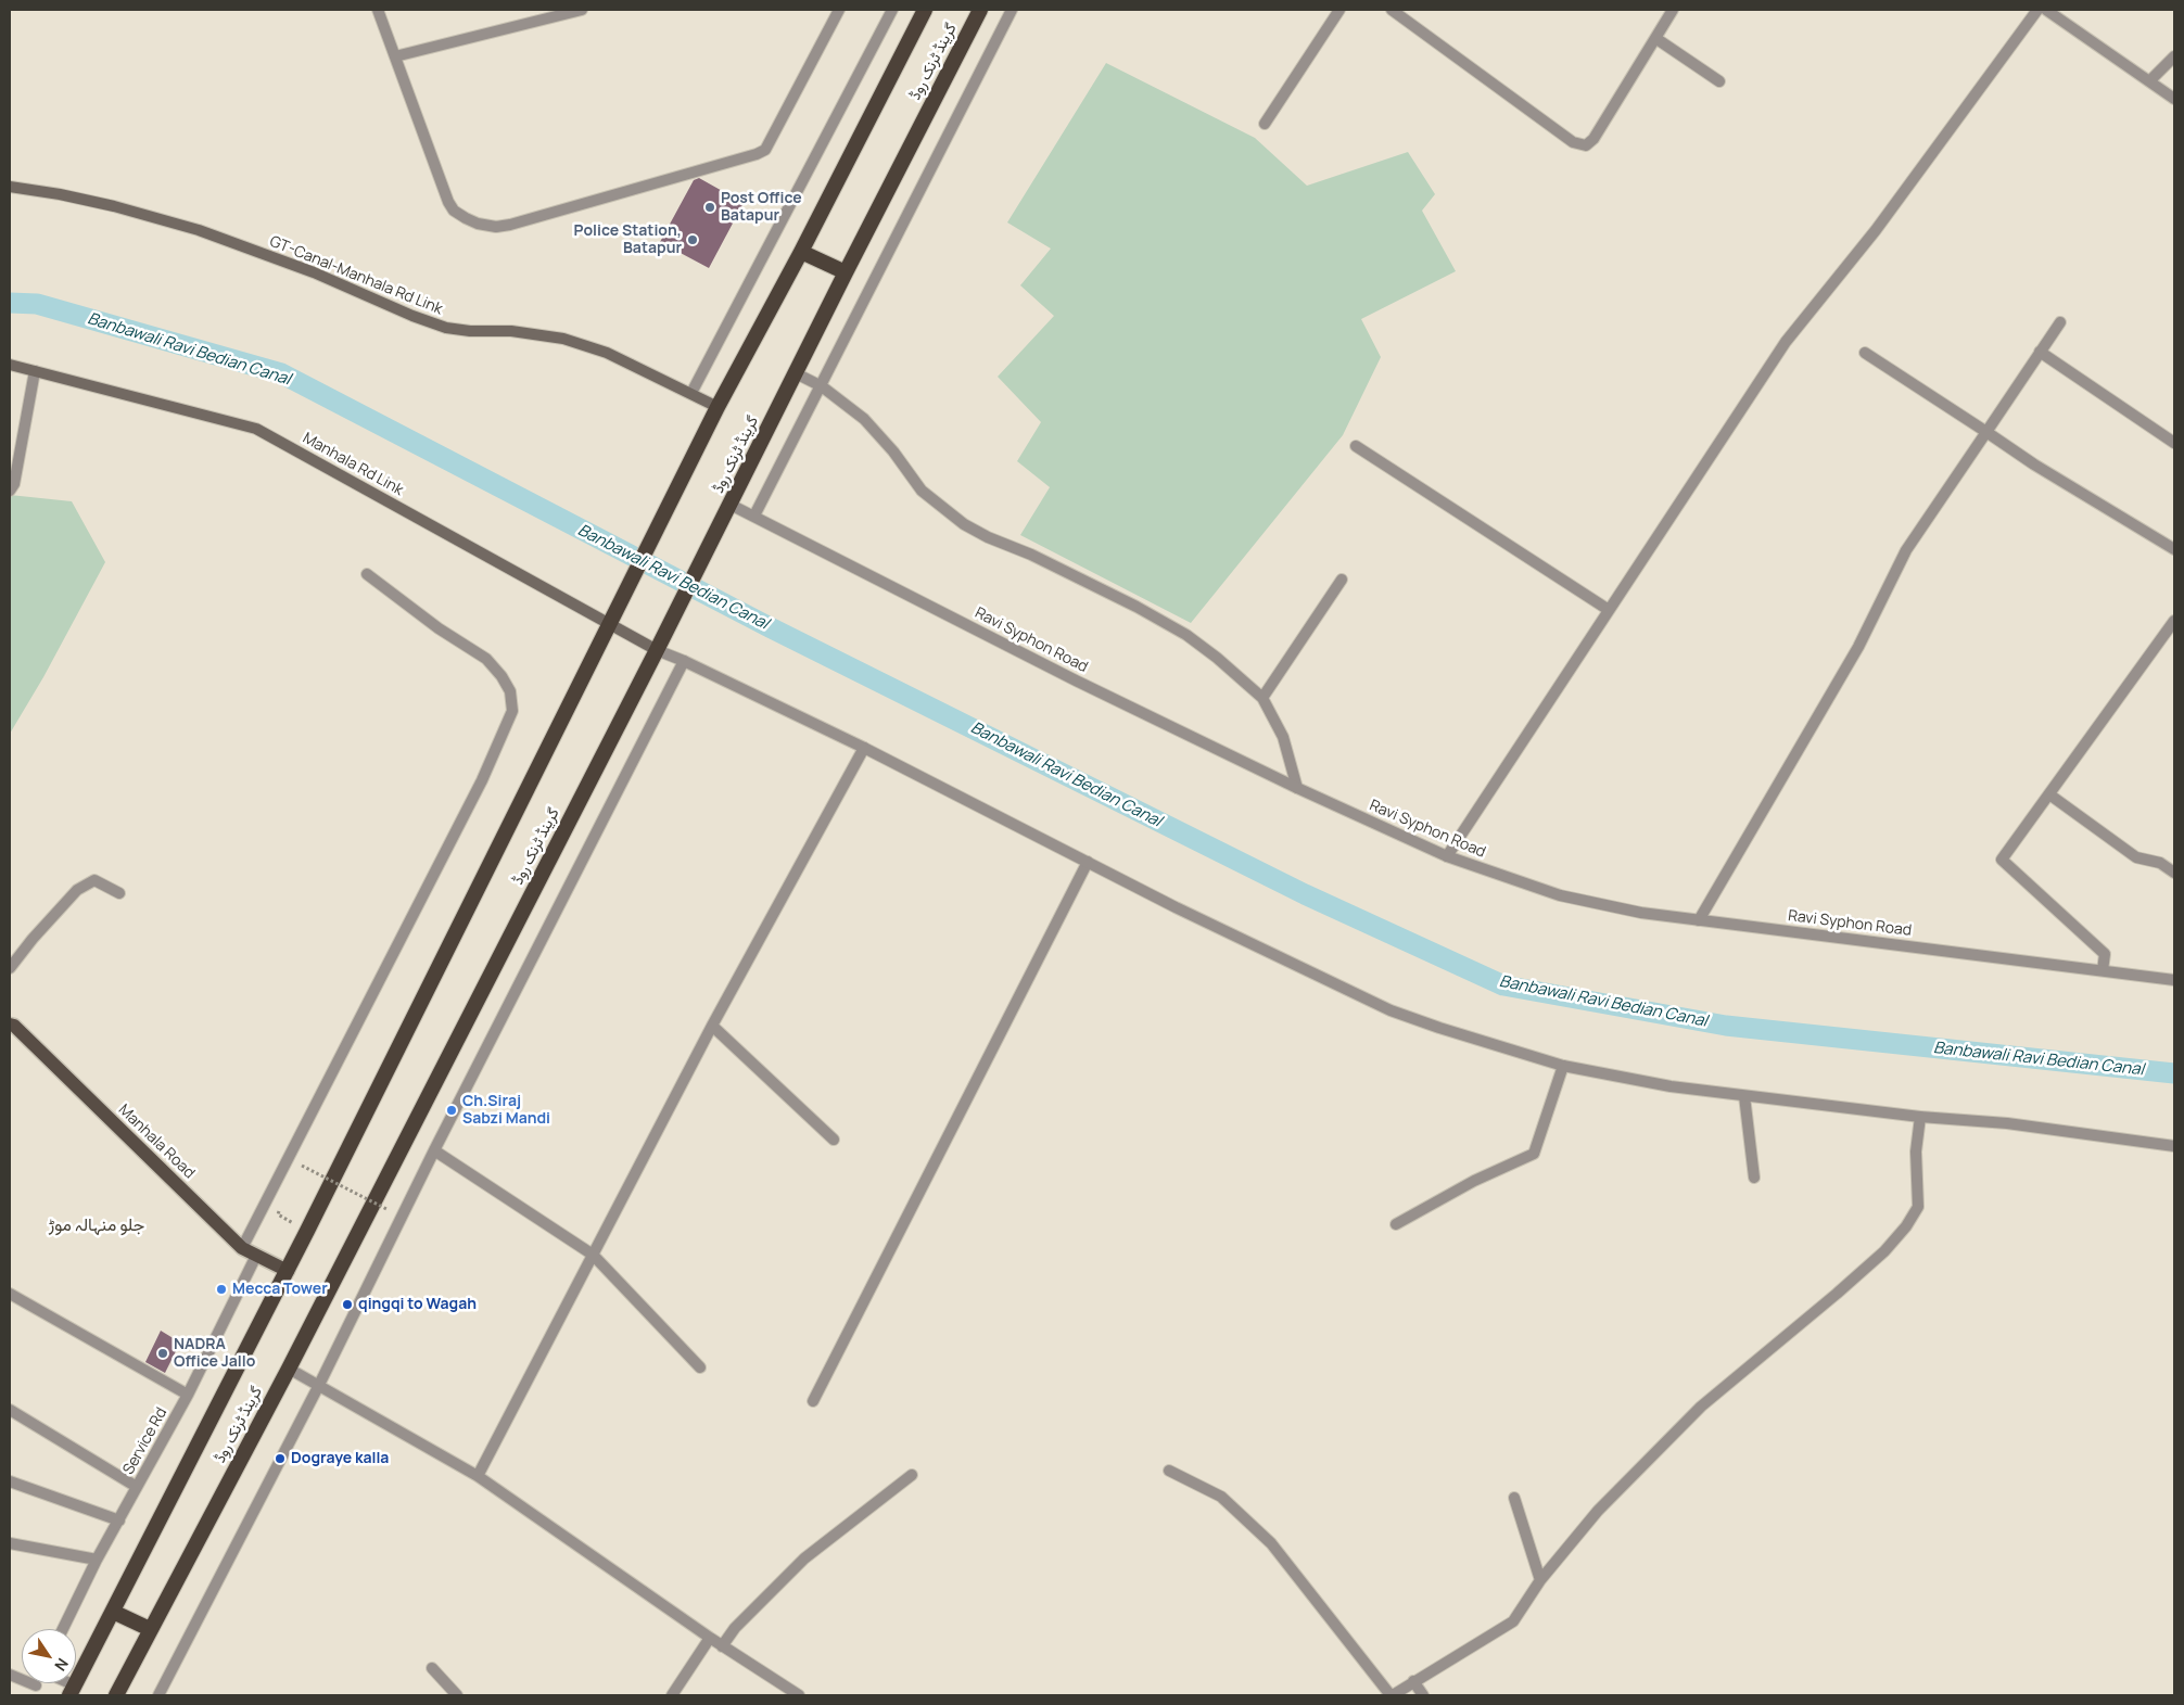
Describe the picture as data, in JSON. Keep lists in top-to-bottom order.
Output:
{
  "streets": {
    "highway": ["گرینڈ ٹرنک روڈ"],
    "main road": ["GT-Canal-Manhala Rd Link", "Manhala Rd Link", "Manhala Road"],
    "street": ["Ravi Syphon Road", "Service Rd"]
  },
  "crossings": [
    ["گرینڈ ٹرنک روڈ", "GT-Canal-Manhala Rd Link"],
    ["گرینڈ ٹرنک روڈ", "Manhala Rd Link"],
    ["گرینڈ ٹرنک روڈ", "Ravi Syphon Road"],
    ["گرینڈ ٹرنک روڈ", "Manhala Road"],
    ["Manhala Road", "Service Rd"]
  ],
  "districts": ["جلو منہالہ موڑ"],
  "water": ["Banbawali Ravi Bedian Canal"],
  "places": [
    "Post Office Batapur",
    "Police Station, Batapur",
    "Ch.Siraj Sabzi Mandi",
    "Mecca Tower",
    "qingqi to Wagah",
    "NADRA Office Jallo",
    "Dograye kalla"
  ],
  "north": "bottom right"
}
